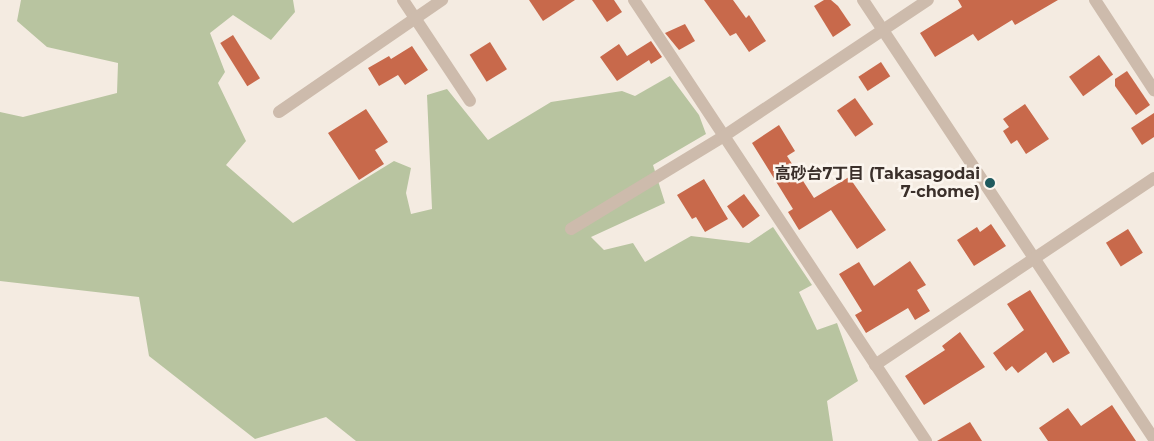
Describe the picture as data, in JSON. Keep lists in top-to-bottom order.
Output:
{
  "places": ["高砂台7丁目 (Takasagodai 7-chome)"]
}
